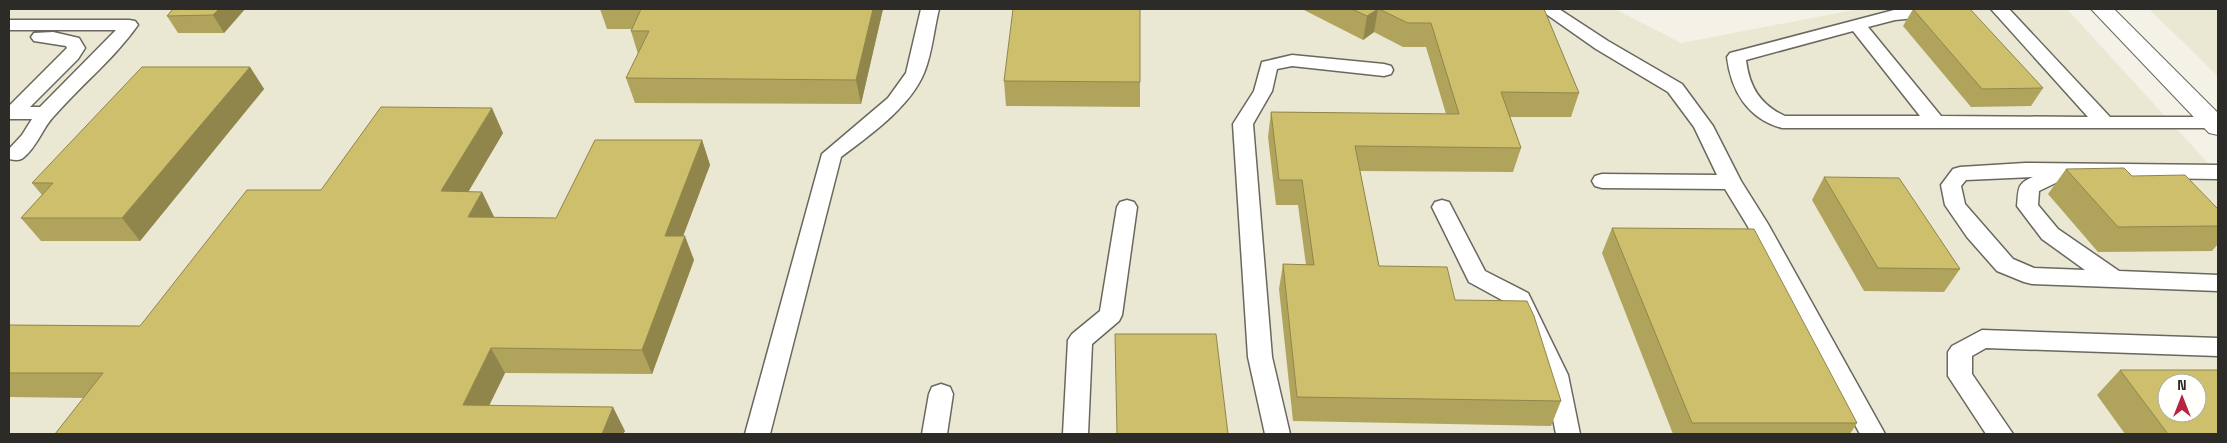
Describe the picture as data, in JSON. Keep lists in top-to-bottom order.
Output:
{
  "north": "top"
}
